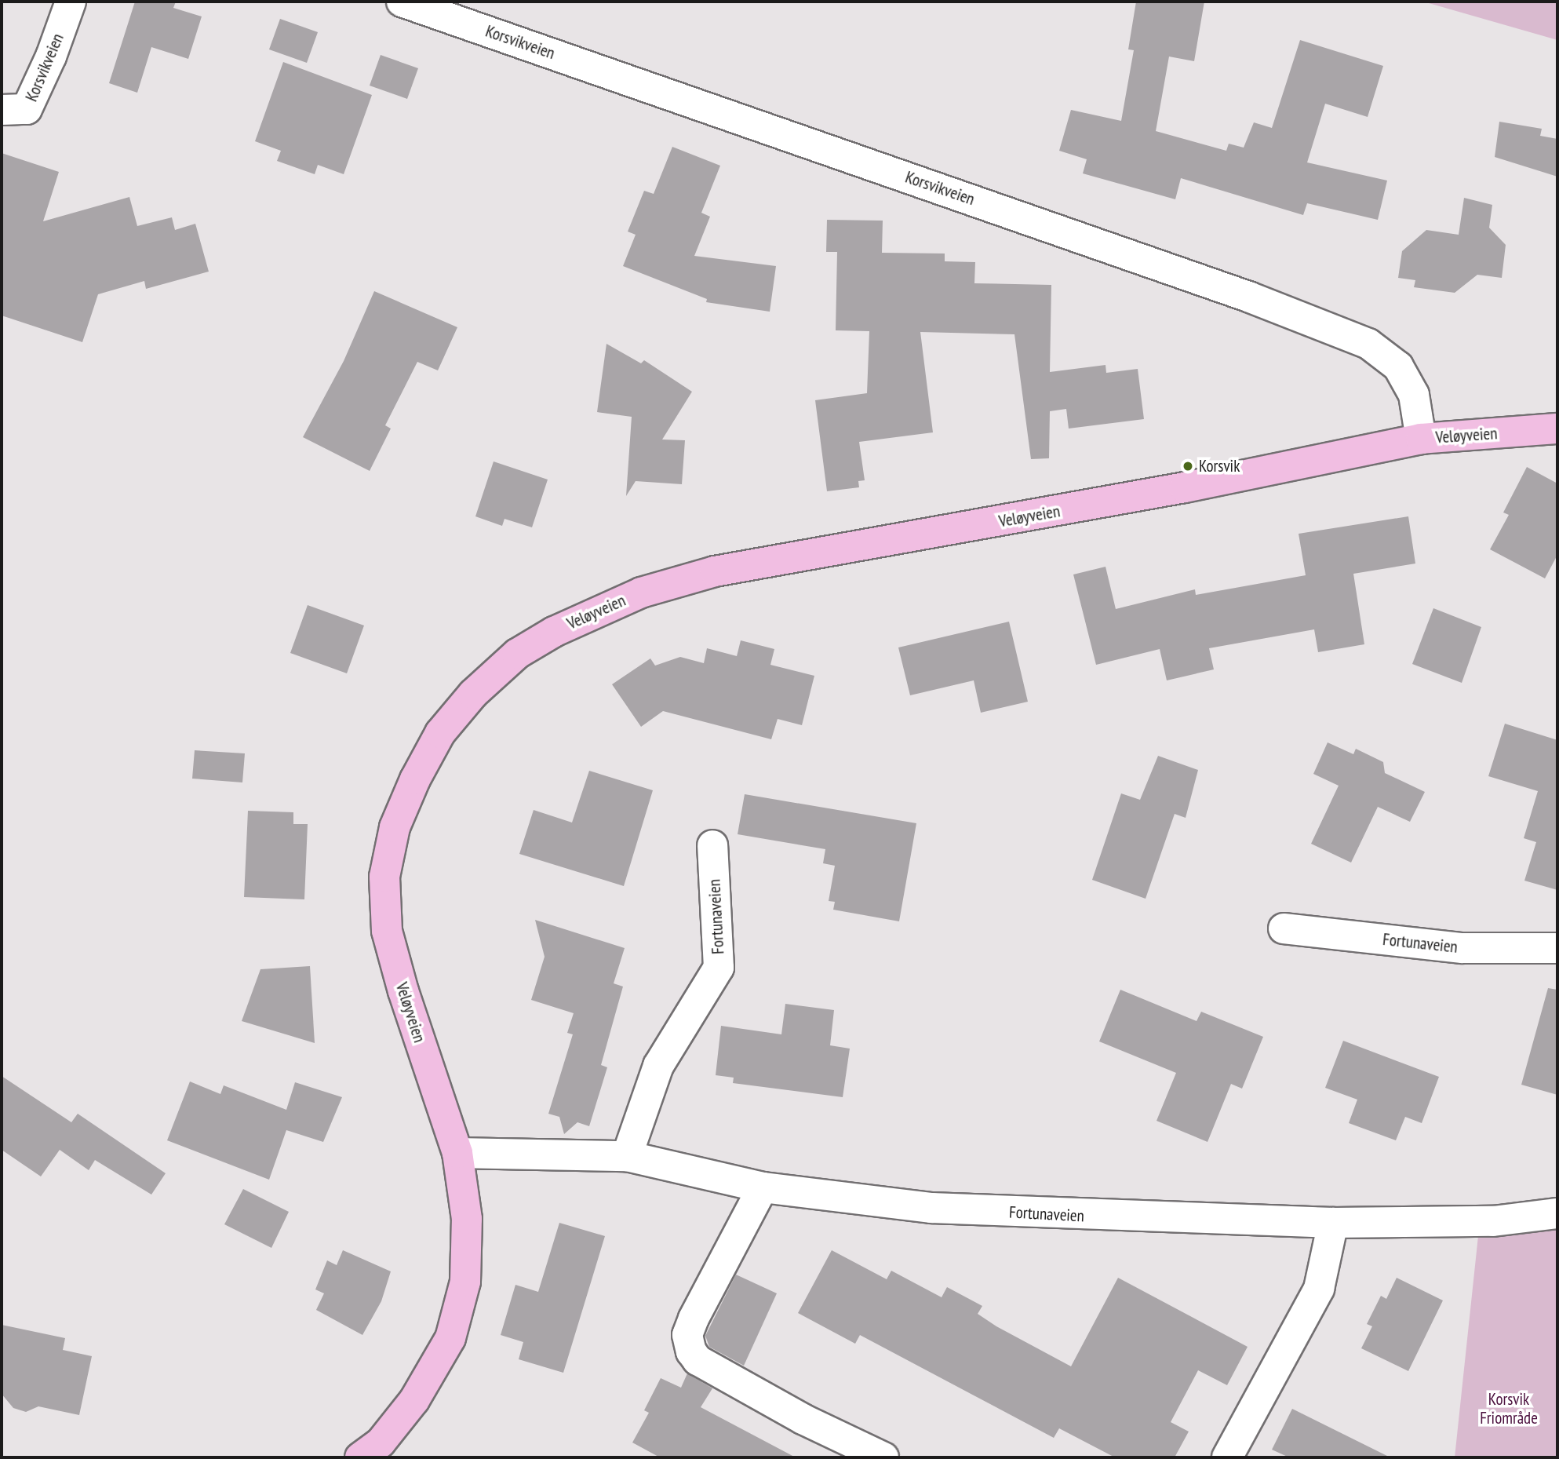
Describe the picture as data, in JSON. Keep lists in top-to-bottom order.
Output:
{
  "streets": {
    "main road": ["Veløyveien"],
    "street": ["Korsvikveien", "Fortunaveien"]
  },
  "crossings": [
    ["Korsvikveien", "Veløyveien"]
  ],
  "parks": ["Korsvik Friområde"],
  "places": ["Korsvik"]
}
